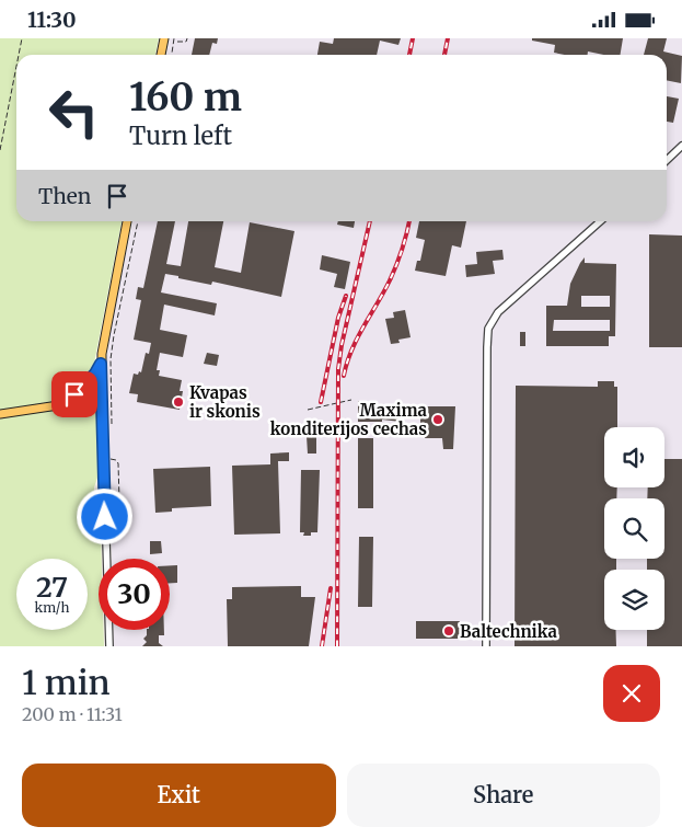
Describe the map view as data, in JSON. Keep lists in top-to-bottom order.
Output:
{
  "places": ["Kvapas ir skonis", "Maxima konditerijos cechas", "Baltechnika"],
  "page": {
    "status": "11:30",
    "turn": ["160 m", "Turn left"],
    "then": "Then",
    "speed": "27 km/h",
    "limit": "30",
    "heading": ["1 min", "200 m · 11:31"],
    "buttons": ["Exit", "Share"]
  }
}
